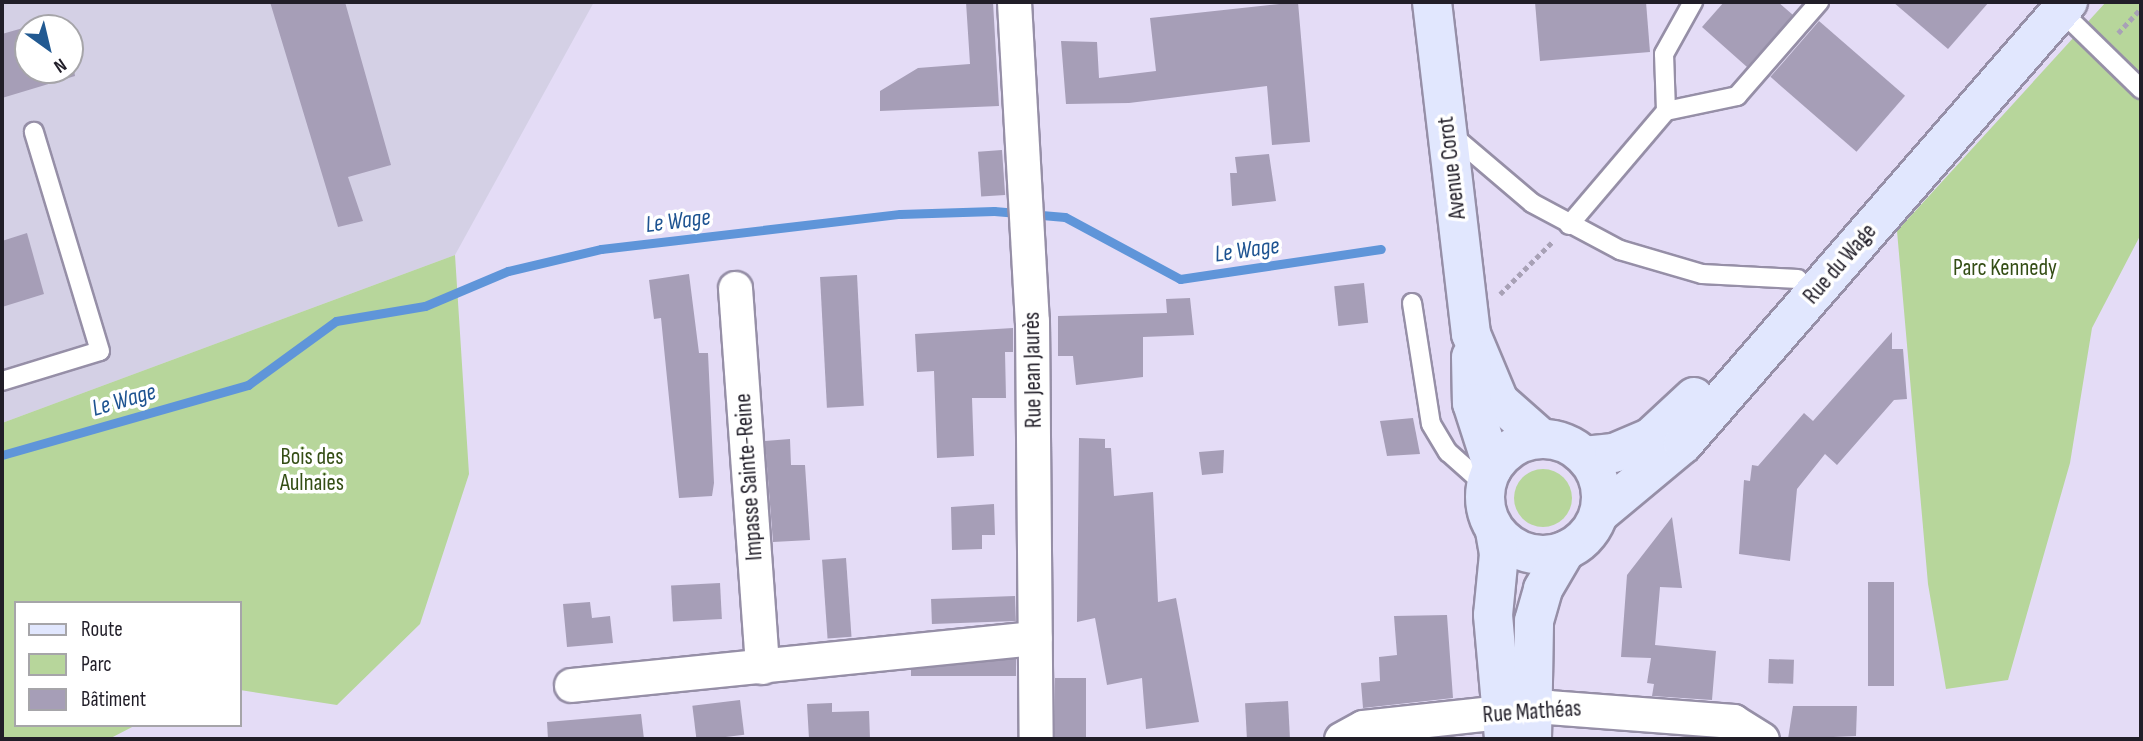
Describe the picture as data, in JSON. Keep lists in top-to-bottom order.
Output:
{
  "streets": {
    "street": [
      "Avenue Corot",
      "Rue du Wage",
      "Rue Jean Jaurès",
      "Impasse Sainte-Reine",
      "Rue Mathéas"
    ]
  },
  "crossings": [
    ["Avenue Corot", "Rue du Wage"],
    ["Avenue Corot", "Rue Mathéas"]
  ],
  "water": ["Le Wage"],
  "parks": ["Parc Kennedy", "Bois des Aulnaies"],
  "legend": ["Route", "Parc", "Bâtiment"],
  "north": "bottom right"
}
